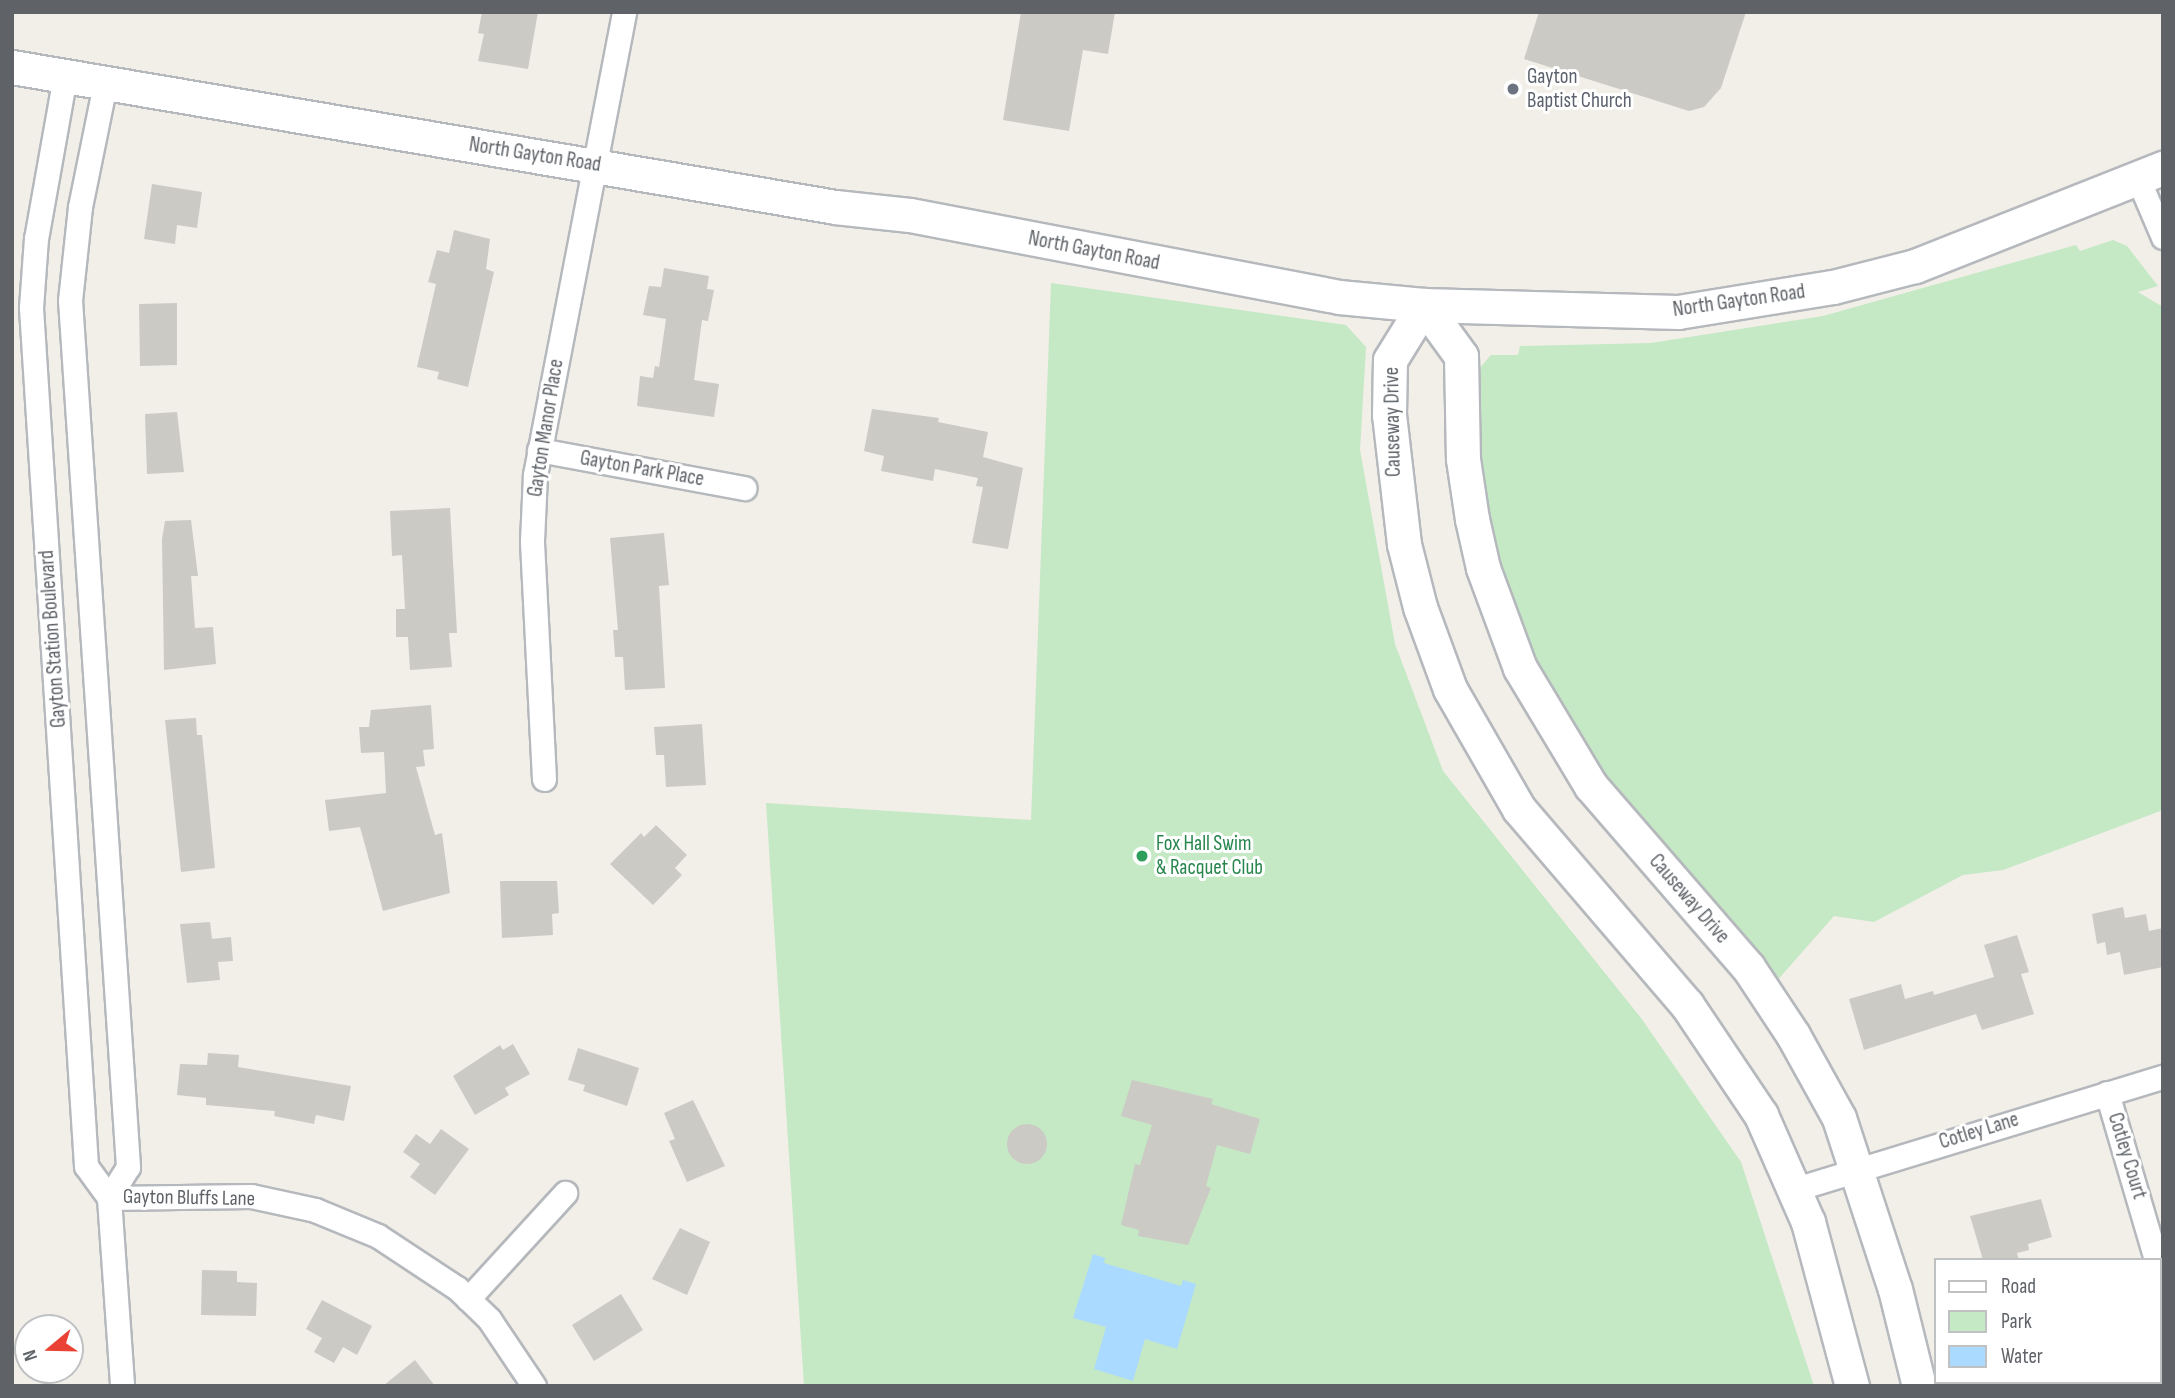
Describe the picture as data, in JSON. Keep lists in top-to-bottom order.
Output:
{
  "streets": {
    "street": [
      "North Gayton Road",
      "Causeway Drive",
      "Gayton Manor Place",
      "Gayton Park Place",
      "Gayton Station Boulevard",
      "Cotley Lane",
      "Cotley Court",
      "Gayton Bluffs Lane"
    ]
  },
  "crossings": [
    ["North Gayton Road", "Causeway Drive"],
    ["North Gayton Road", "Gayton Manor Place"],
    ["North Gayton Road", "Gayton Station Boulevard"],
    ["Causeway Drive", "Cotley Lane"],
    ["Gayton Manor Place", "Gayton Park Place"],
    ["Gayton Station Boulevard", "Gayton Bluffs Lane"],
    ["Cotley Lane", "Cotley Court"]
  ],
  "places": ["Gayton Baptist Church", "Fox Hall Swim & Racquet Club"],
  "legend": ["Road", "Park", "Water"],
  "north": "left"
}
